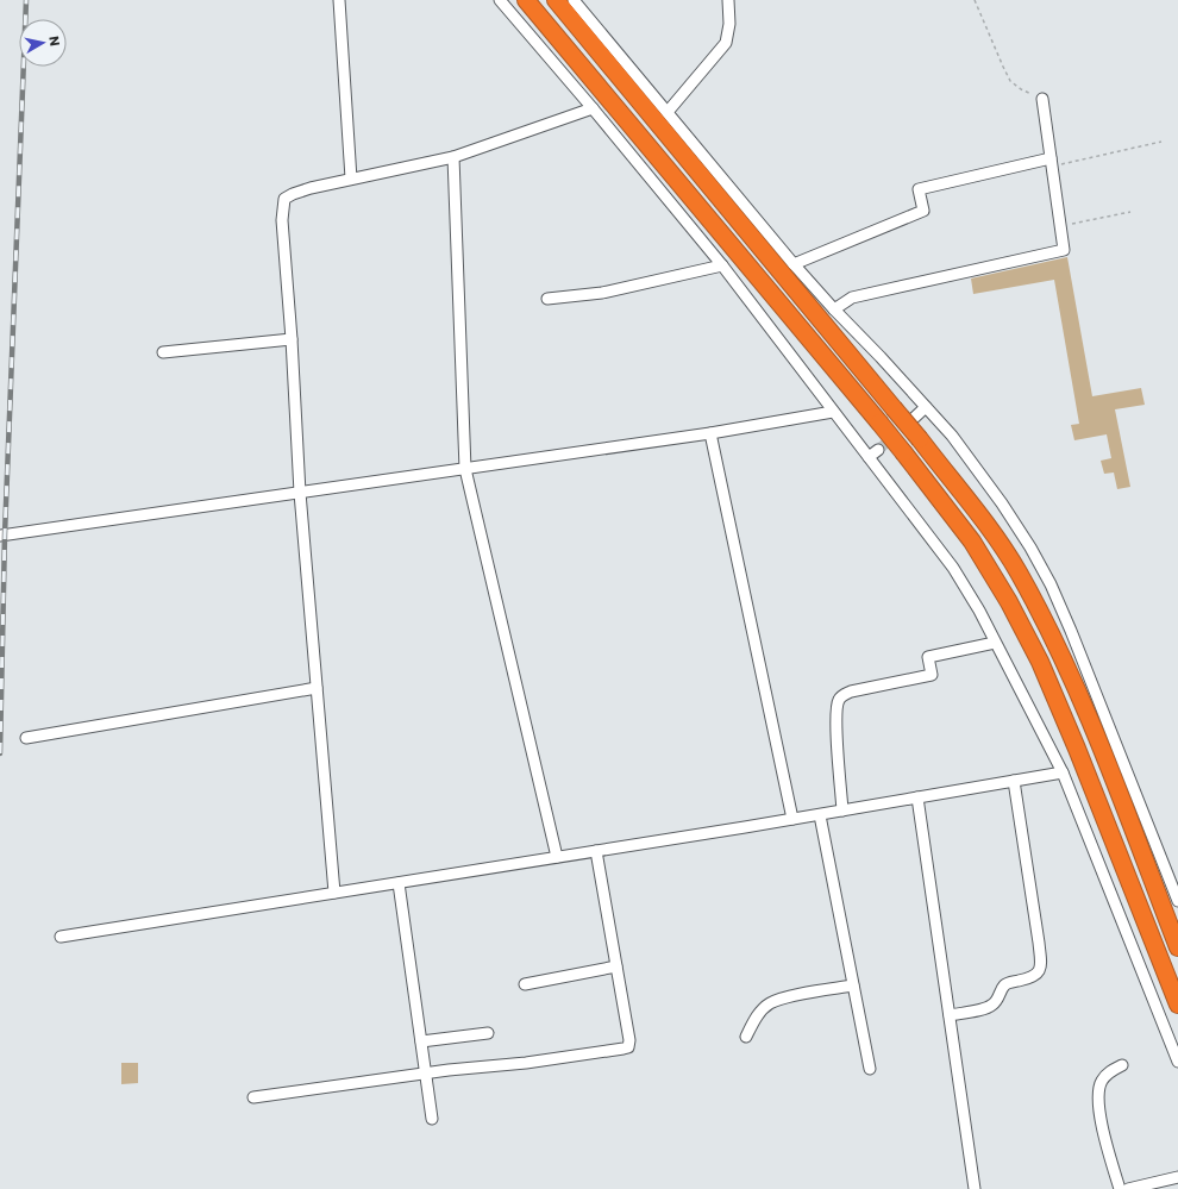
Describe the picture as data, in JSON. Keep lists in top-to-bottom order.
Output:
{
  "north": "right"
}
